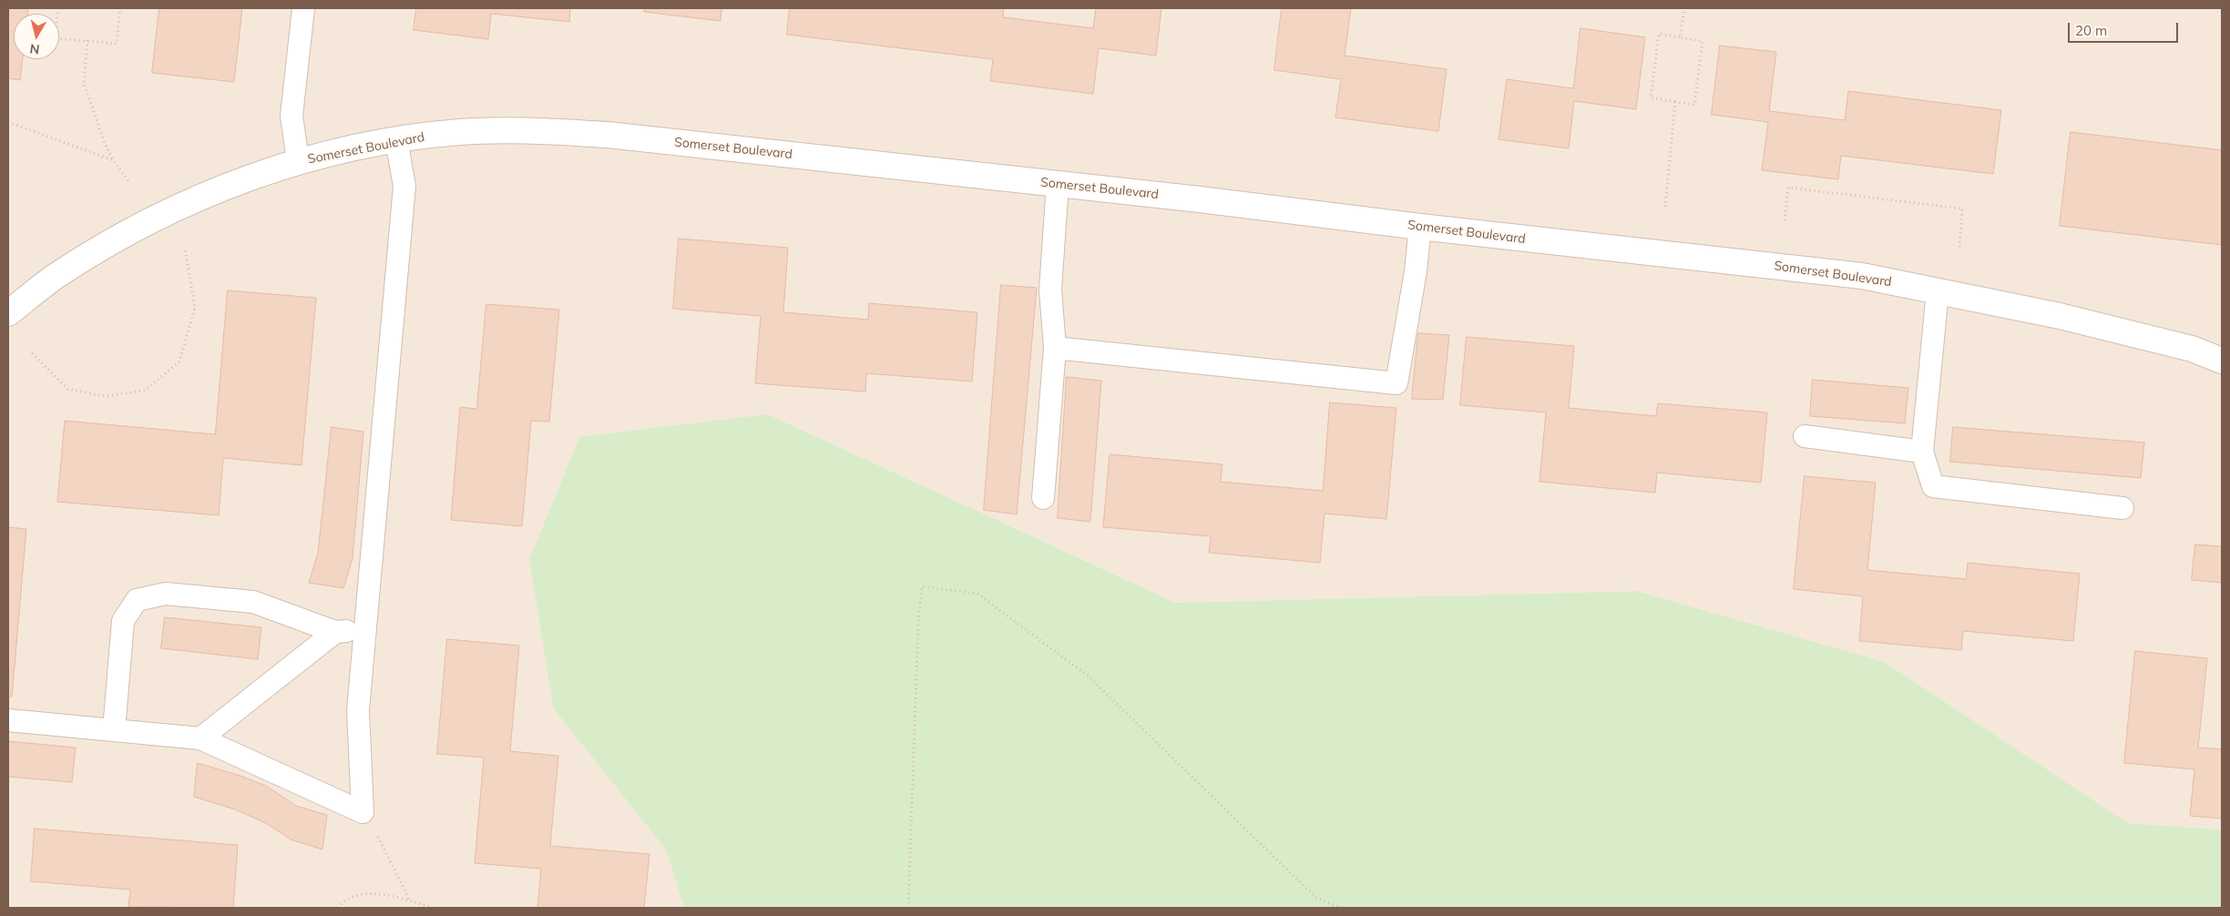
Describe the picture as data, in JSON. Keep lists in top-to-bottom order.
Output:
{
  "streets": {
    "street": ["Somerset Boulevard"]
  },
  "scale_bar": "20 m",
  "north": "bottom"
}
